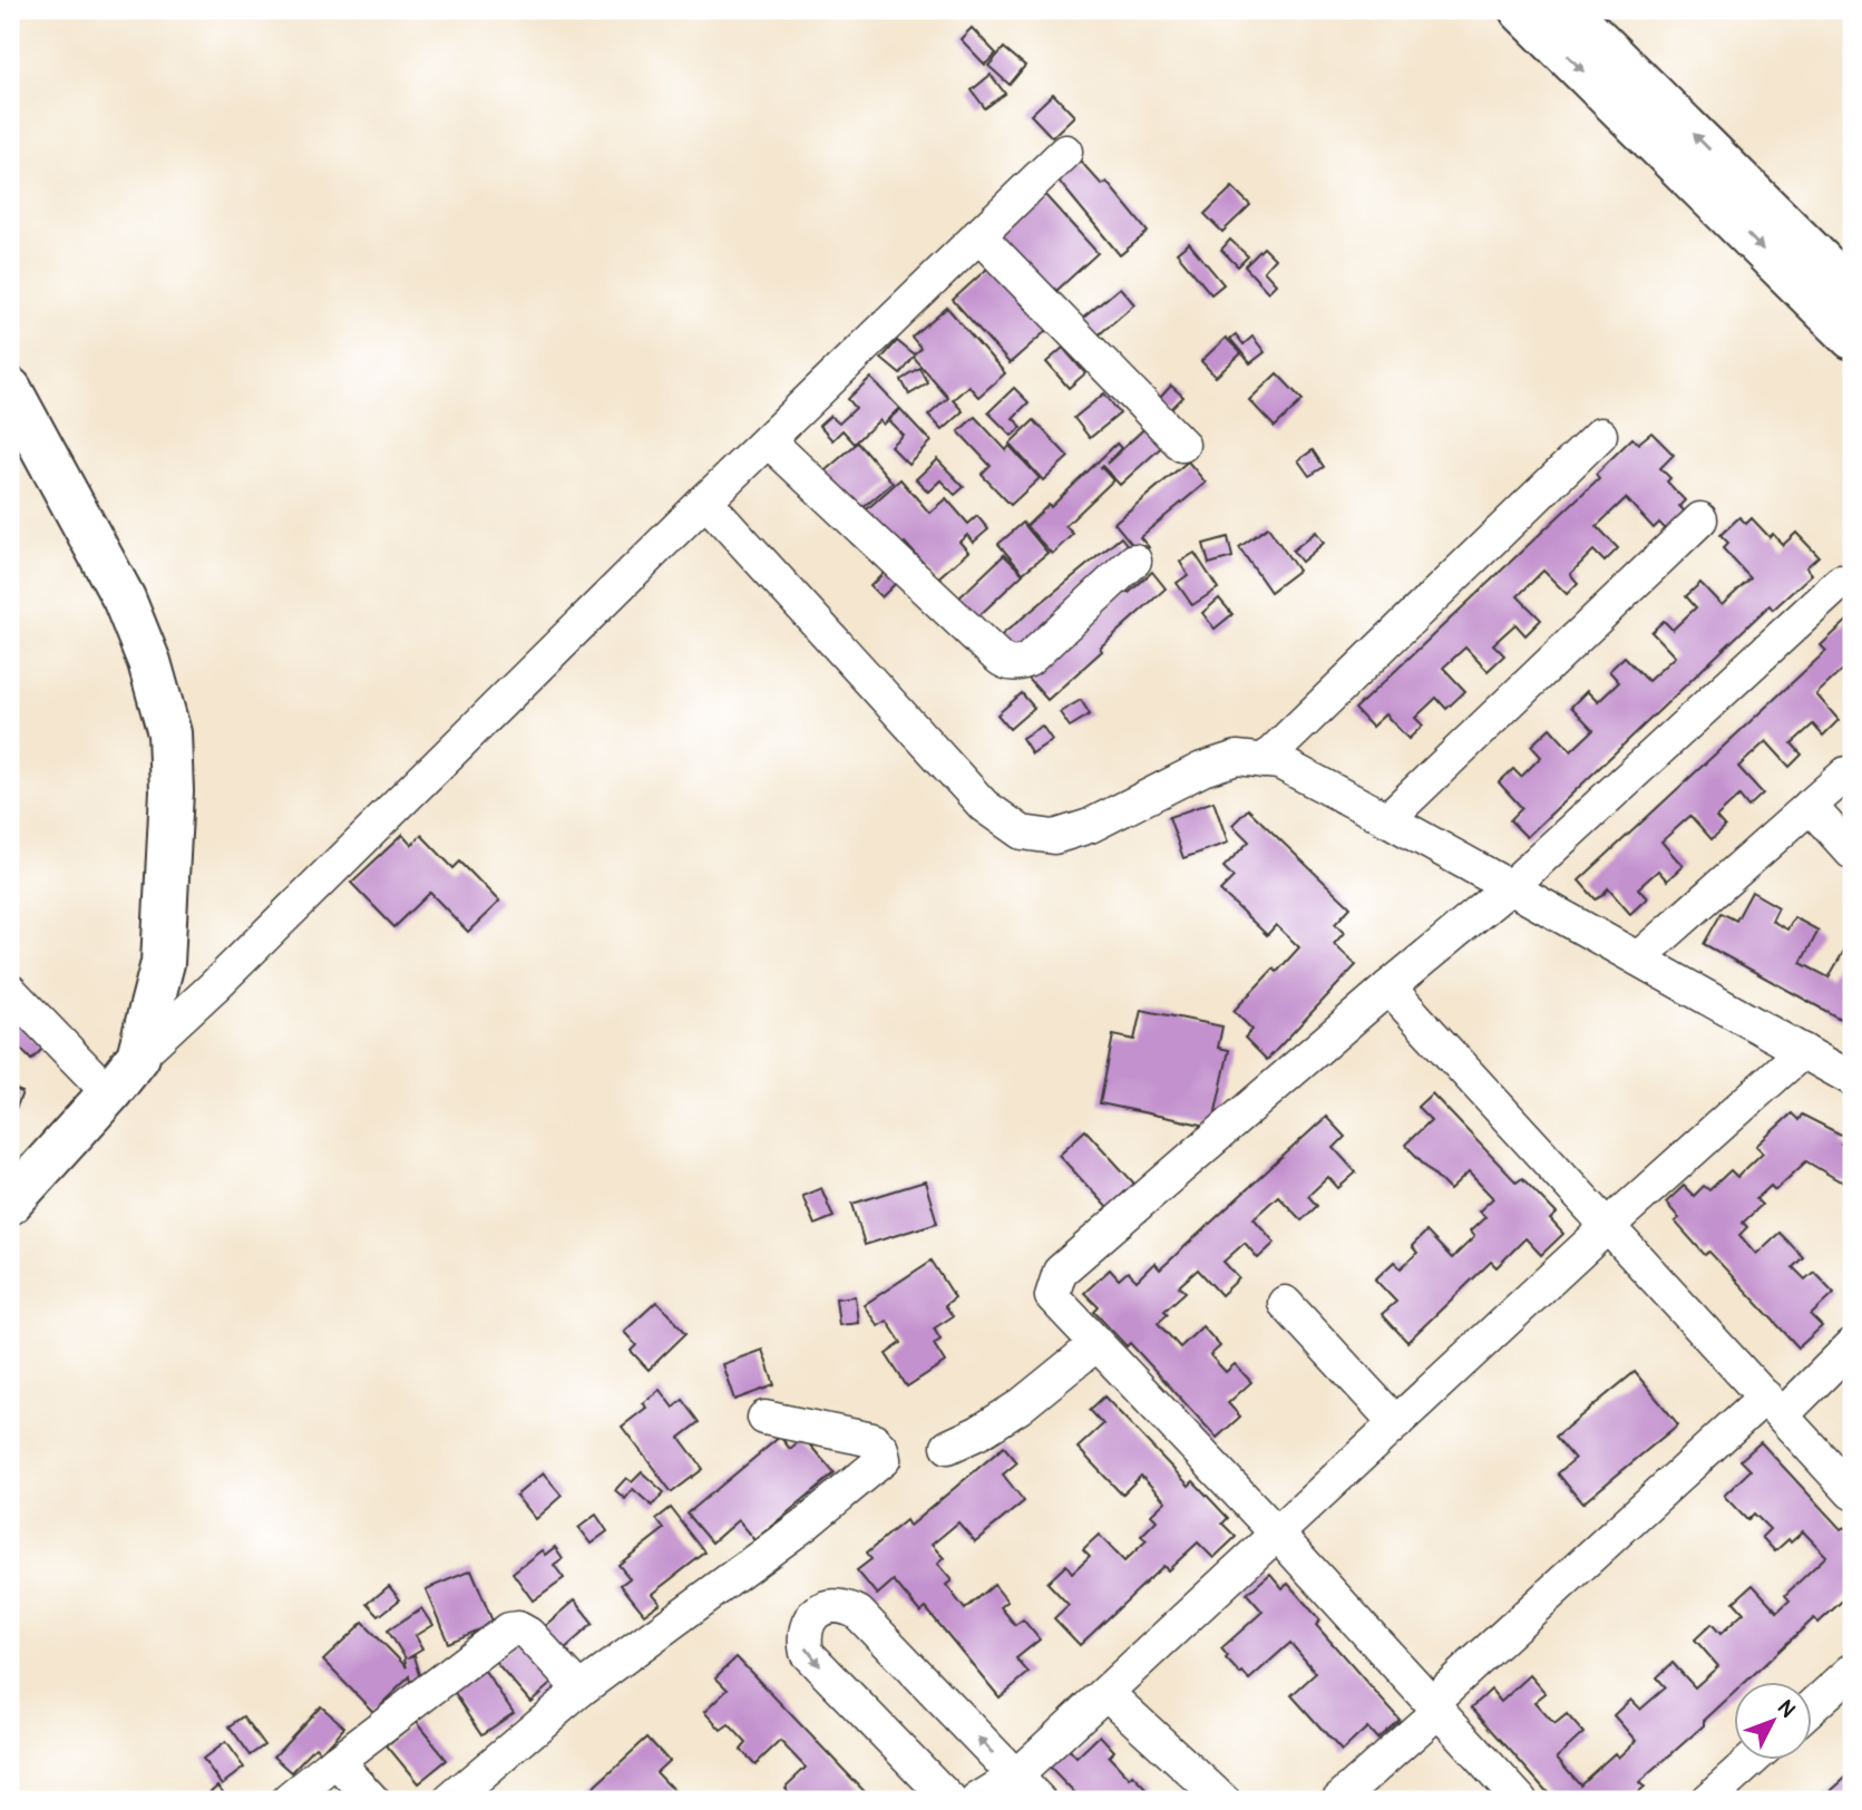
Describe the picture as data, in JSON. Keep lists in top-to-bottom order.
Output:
{
  "north": "top right"
}
